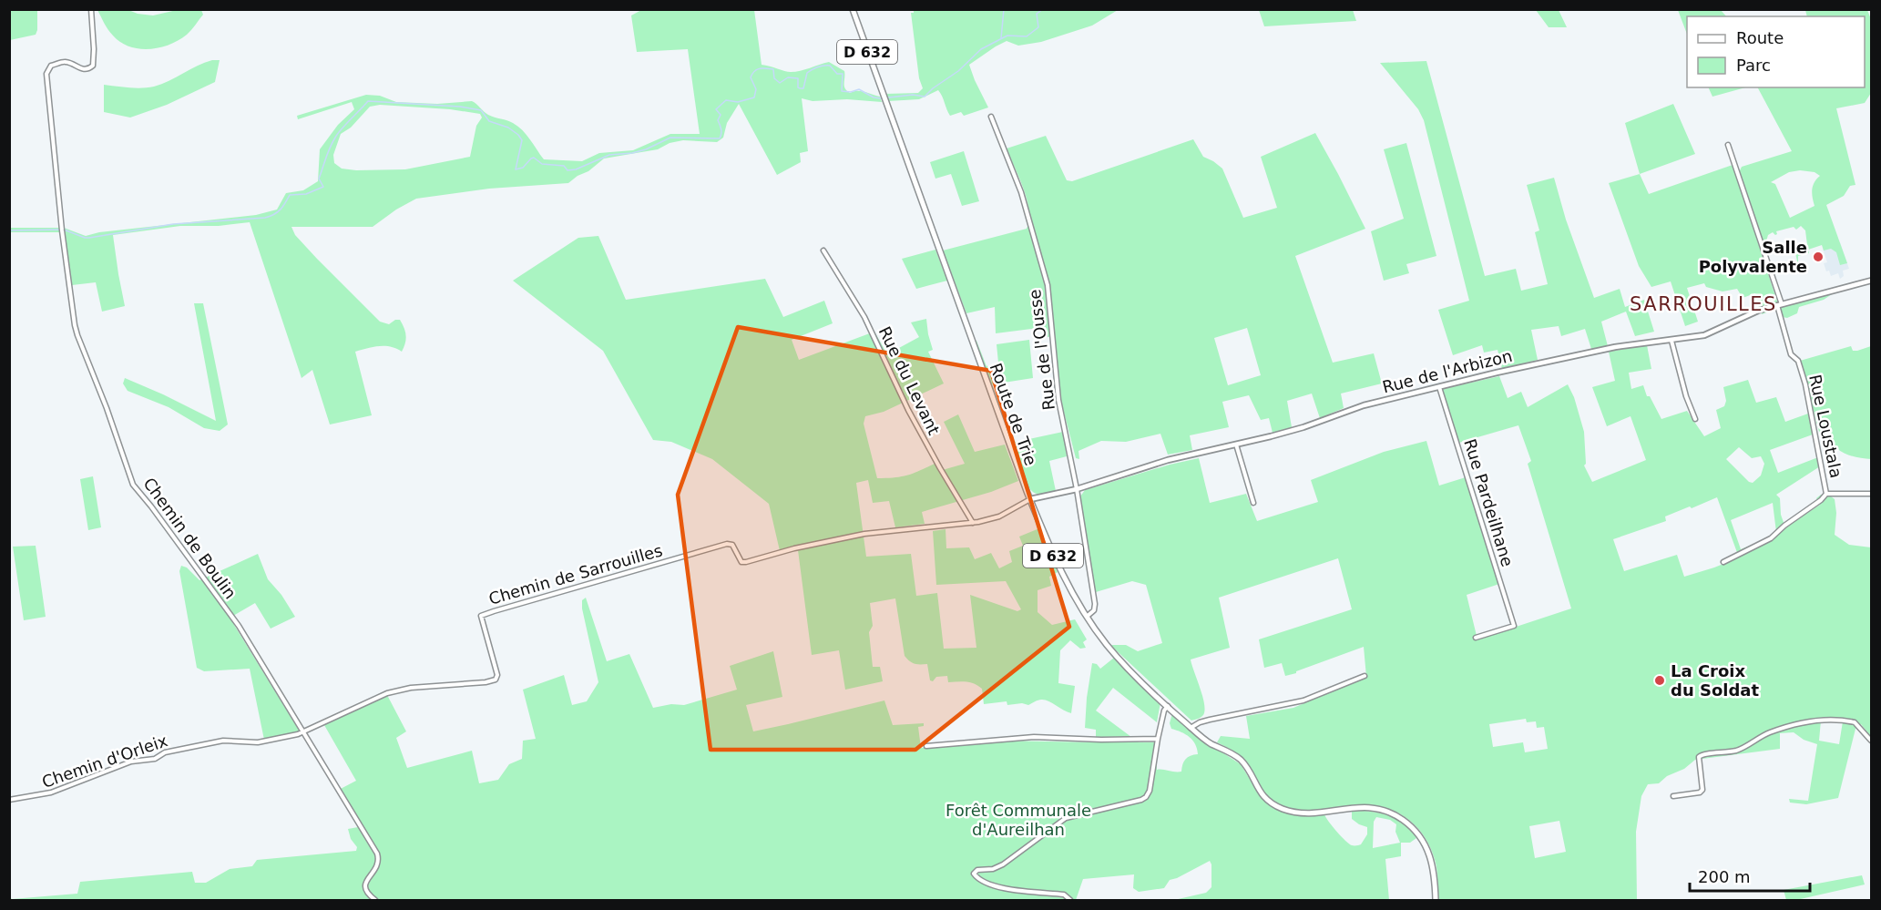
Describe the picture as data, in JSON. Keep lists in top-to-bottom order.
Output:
{
  "streets": {
    "main road": ["D 632", "Route de Trie"],
    "street": [
      "Rue de l'Ousse",
      "Rue de l'Arbizon",
      "Rue du Levant",
      "Rue Loustala",
      "Rue Pardeilhane",
      "Chemin de Boulin",
      "Chemin de Sarrouilles",
      "Chemin d'Orleix"
    ]
  },
  "crossings": [
    ["D 632", "Route de Trie"],
    ["Rue de l'Ousse", "Rue de l'Arbizon"],
    ["Rue de l'Ousse", "Route de Trie"],
    ["Rue de l'Arbizon", "Route de Trie"],
    ["Rue de l'Arbizon", "Rue Loustala"],
    ["Rue de l'Arbizon", "Rue Pardeilhane"],
    ["Rue du Levant", "Chemin de Sarrouilles"],
    ["Chemin de Boulin", "Chemin de Sarrouilles"],
    ["Chemin de Boulin", "Chemin d'Orleix"],
    ["Chemin de Sarrouilles", "Chemin d'Orleix"]
  ],
  "districts": ["SARROUILLES"],
  "parks": ["Forêt Communale d'Aureilhan"],
  "places": ["Salle Polyvalente", "La Croix du Soldat"],
  "legend": ["Route", "Parc"],
  "scale_bar": "200 m"
}
